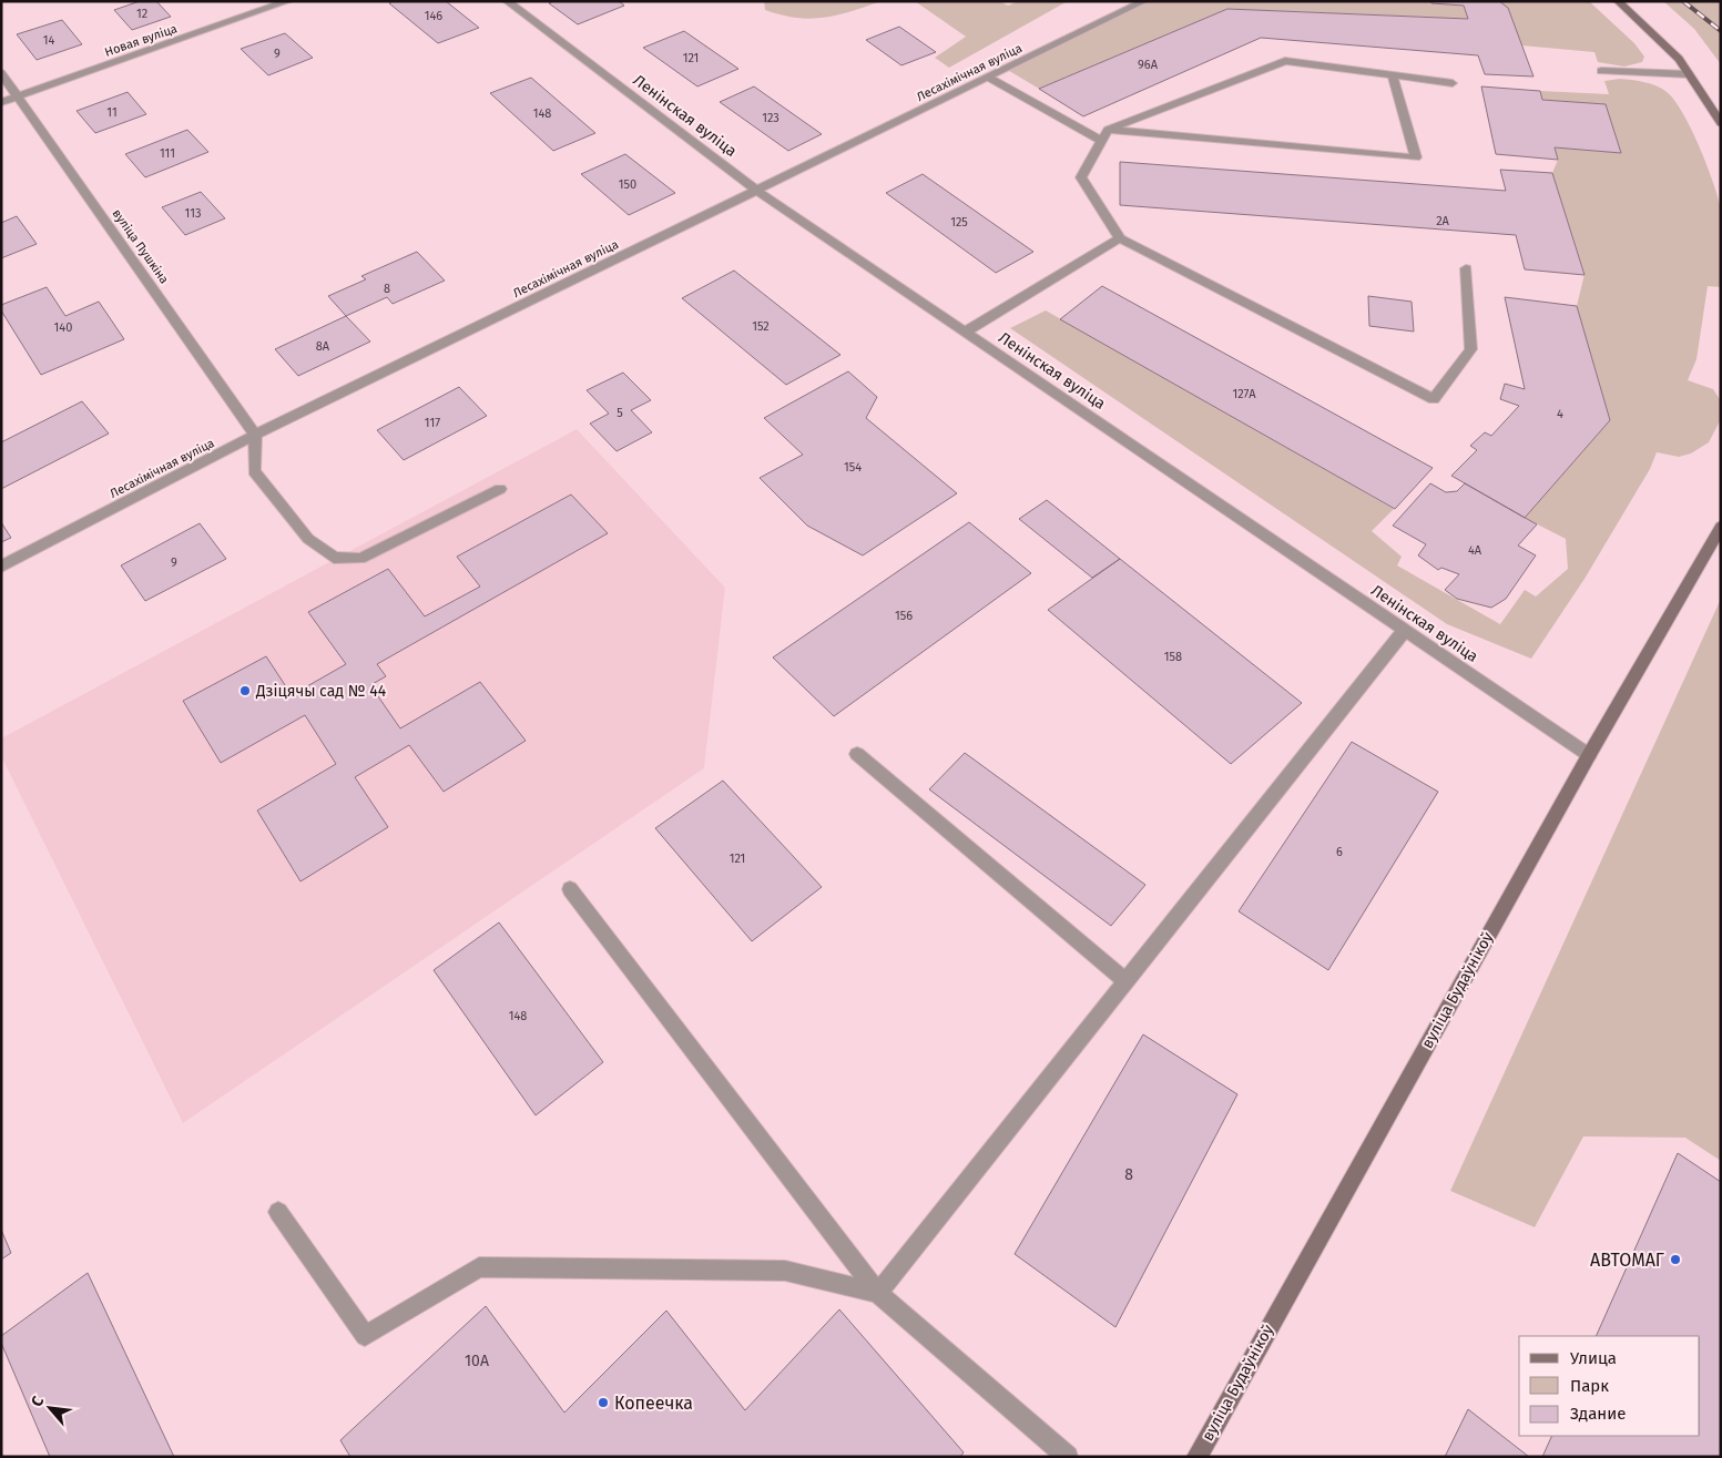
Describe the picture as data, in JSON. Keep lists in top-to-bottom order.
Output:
{
  "streets": {
    "main road": ["вуліца Будаўнікоў"],
    "street": [
      "Новая вуліца",
      "Лесахімічная вуліца",
      "Ленінская вуліца",
      "вуліца Пушкіна"
    ]
  },
  "crossings": [
    ["Новая вуліца", "вуліца Пушкіна"],
    ["Лесахімічная вуліца", "Ленінская вуліца"],
    ["Лесахімічная вуліца", "вуліца Пушкіна"],
    ["Ленінская вуліца", "вуліца Будаўнікоў"]
  ],
  "places": ["Дзіцячы сад № 44", "АВТОМАГ", "Копеечка"],
  "house_numbers": [
    "12",
    "146",
    "14",
    "9",
    "121",
    "96А",
    "11",
    "148",
    "123",
    "111",
    "150",
    "113",
    "2А",
    "125",
    "8",
    "152",
    "140",
    "8А",
    "127А",
    "5",
    "4",
    "117",
    "154",
    "4А",
    "9",
    "156",
    "158",
    "6",
    "121",
    "148",
    "8",
    "10А"
  ],
  "legend": ["Улица", "Парк", "Здание"],
  "north": "top left"
}
